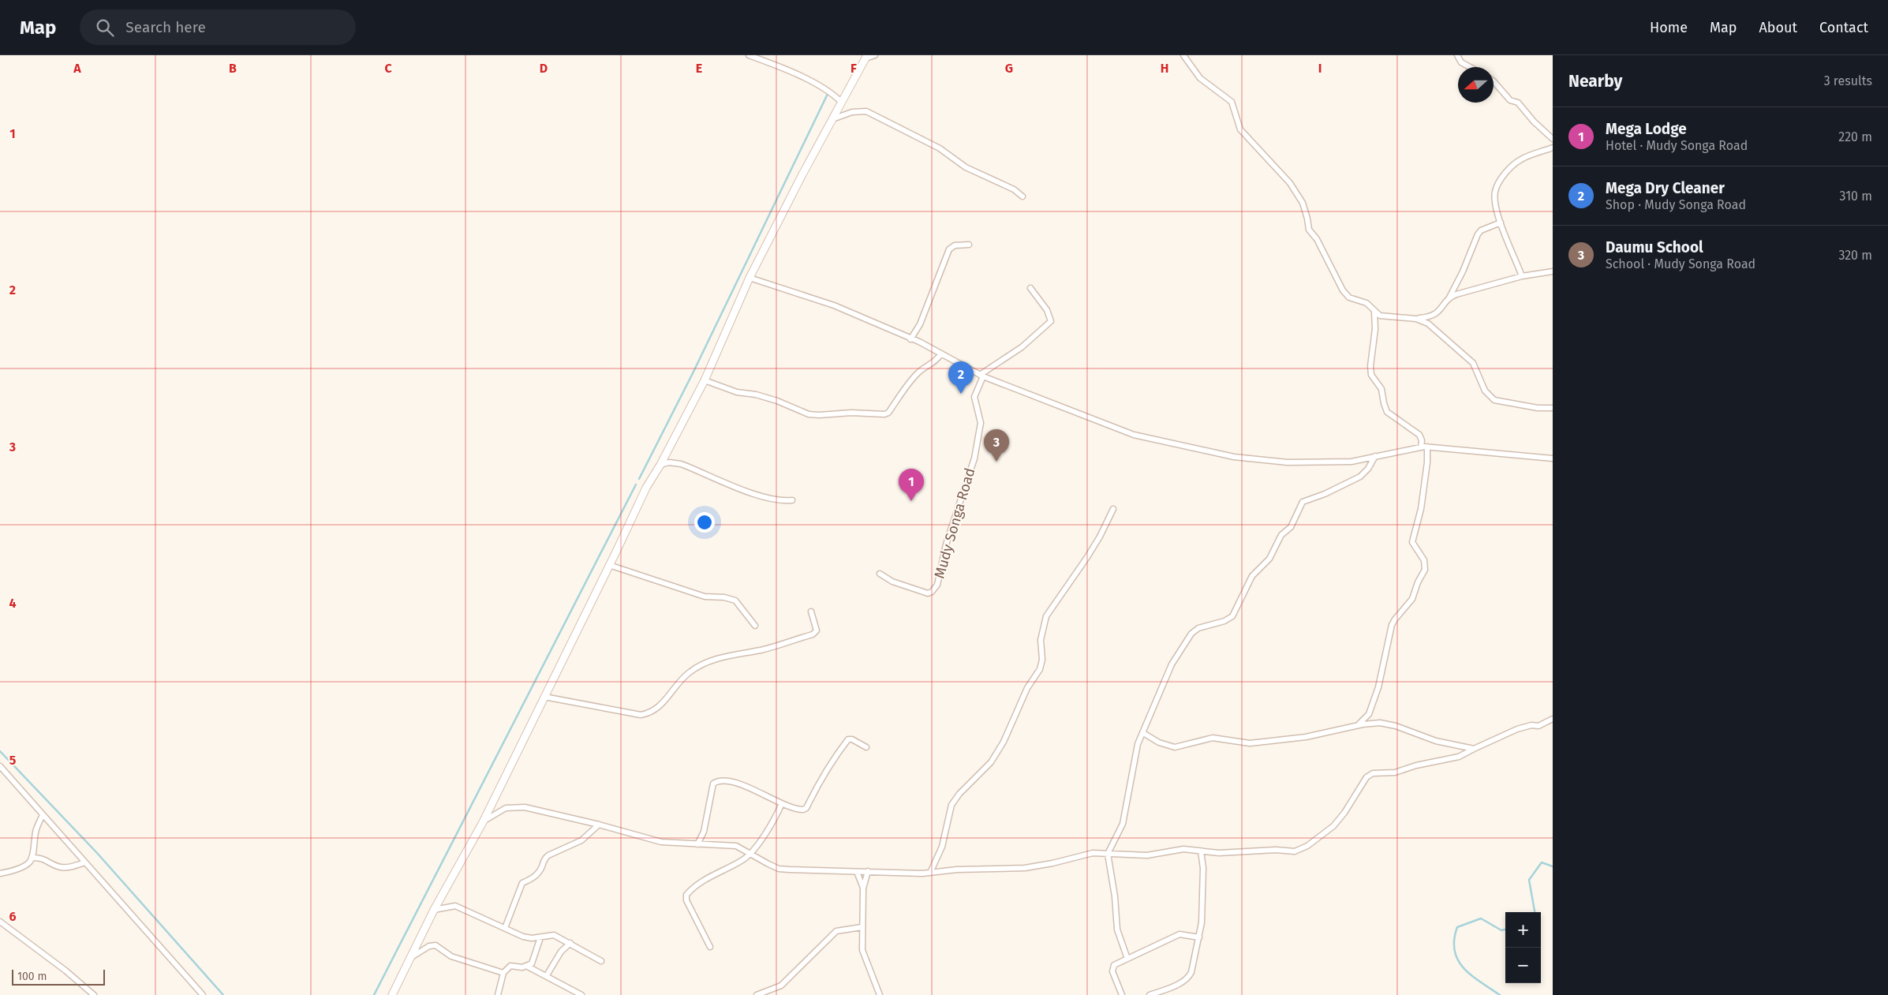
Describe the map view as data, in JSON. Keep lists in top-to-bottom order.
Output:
{
  "streets": {
    "street": ["Mudy Songa Road"]
  },
  "scale_bar": "100 m",
  "north": "left",
  "page": {
    "header": "Map",
    "search": "Search here",
    "nav": [
      "Home",
      "Map",
      "About",
      "Contact"
    ],
    "heading": ["Nearby", "3 results"],
    "list": [
      {
        "mark": "1",
        "name": "Mega Lodge",
        "note": "Hotel · Mudy Songa Road",
        "value": "220 m"
      },
      {
        "mark": "2",
        "name": "Mega Dry Cleaner",
        "note": "Shop · Mudy Songa Road",
        "value": "310 m"
      },
      {
        "mark": "3",
        "name": "Daumu School",
        "note": "School · Mudy Songa Road",
        "value": "320 m"
      }
    ],
    "pins": ["2", "3", "1"],
    "map_buttons": ["+", "−"],
    "scale": "100 m"
  },
  "grid": {
    "columns": [
      "A",
      "B",
      "C",
      "D",
      "E",
      "F",
      "G",
      "H",
      "I"
    ],
    "rows": [
      "1",
      "2",
      "3",
      "4",
      "5",
      "6"
    ]
  }
}
